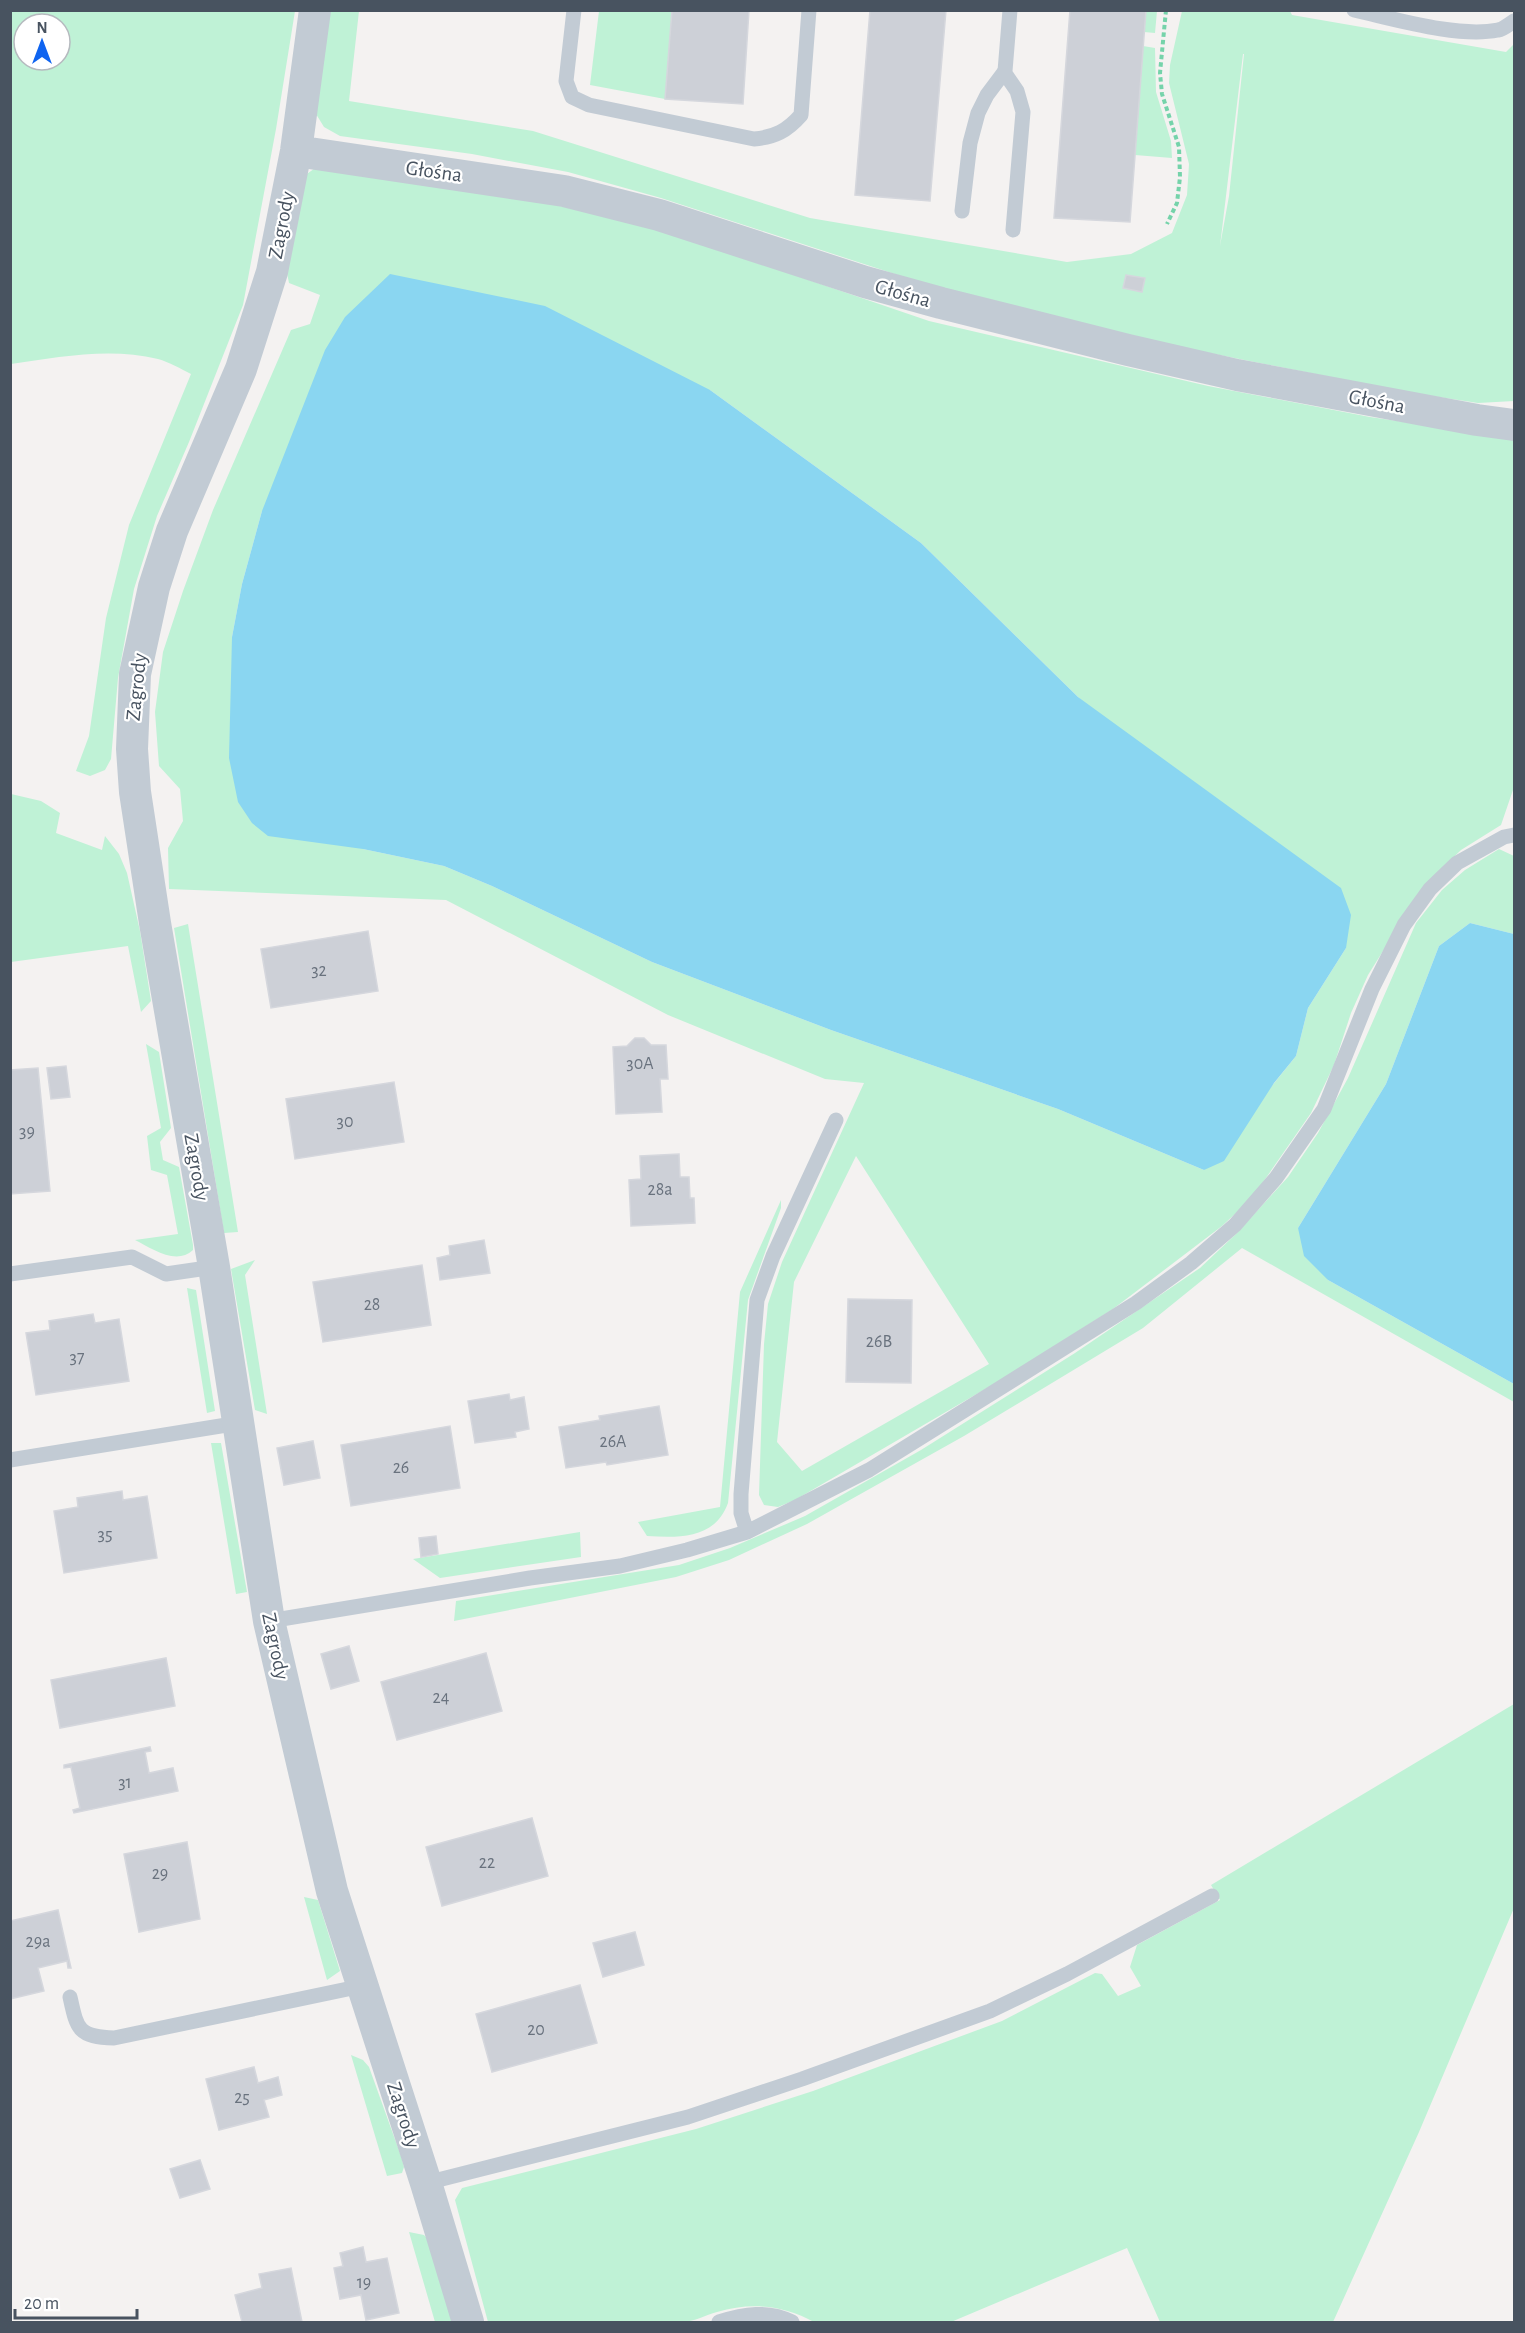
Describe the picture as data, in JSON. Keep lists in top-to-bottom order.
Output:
{
  "streets": {
    "street": ["Głośna", "Zagrody"]
  },
  "crossings": [
    ["Głośna", "Zagrody"]
  ],
  "house_numbers": [
    "32",
    "30A",
    "30",
    "39",
    "28a",
    "28",
    "26B",
    "37",
    "26A",
    "26",
    "35",
    "24",
    "31",
    "22",
    "29",
    "29a",
    "20",
    "25",
    "19"
  ],
  "scale_bar": "20 m",
  "north": "top"
}
